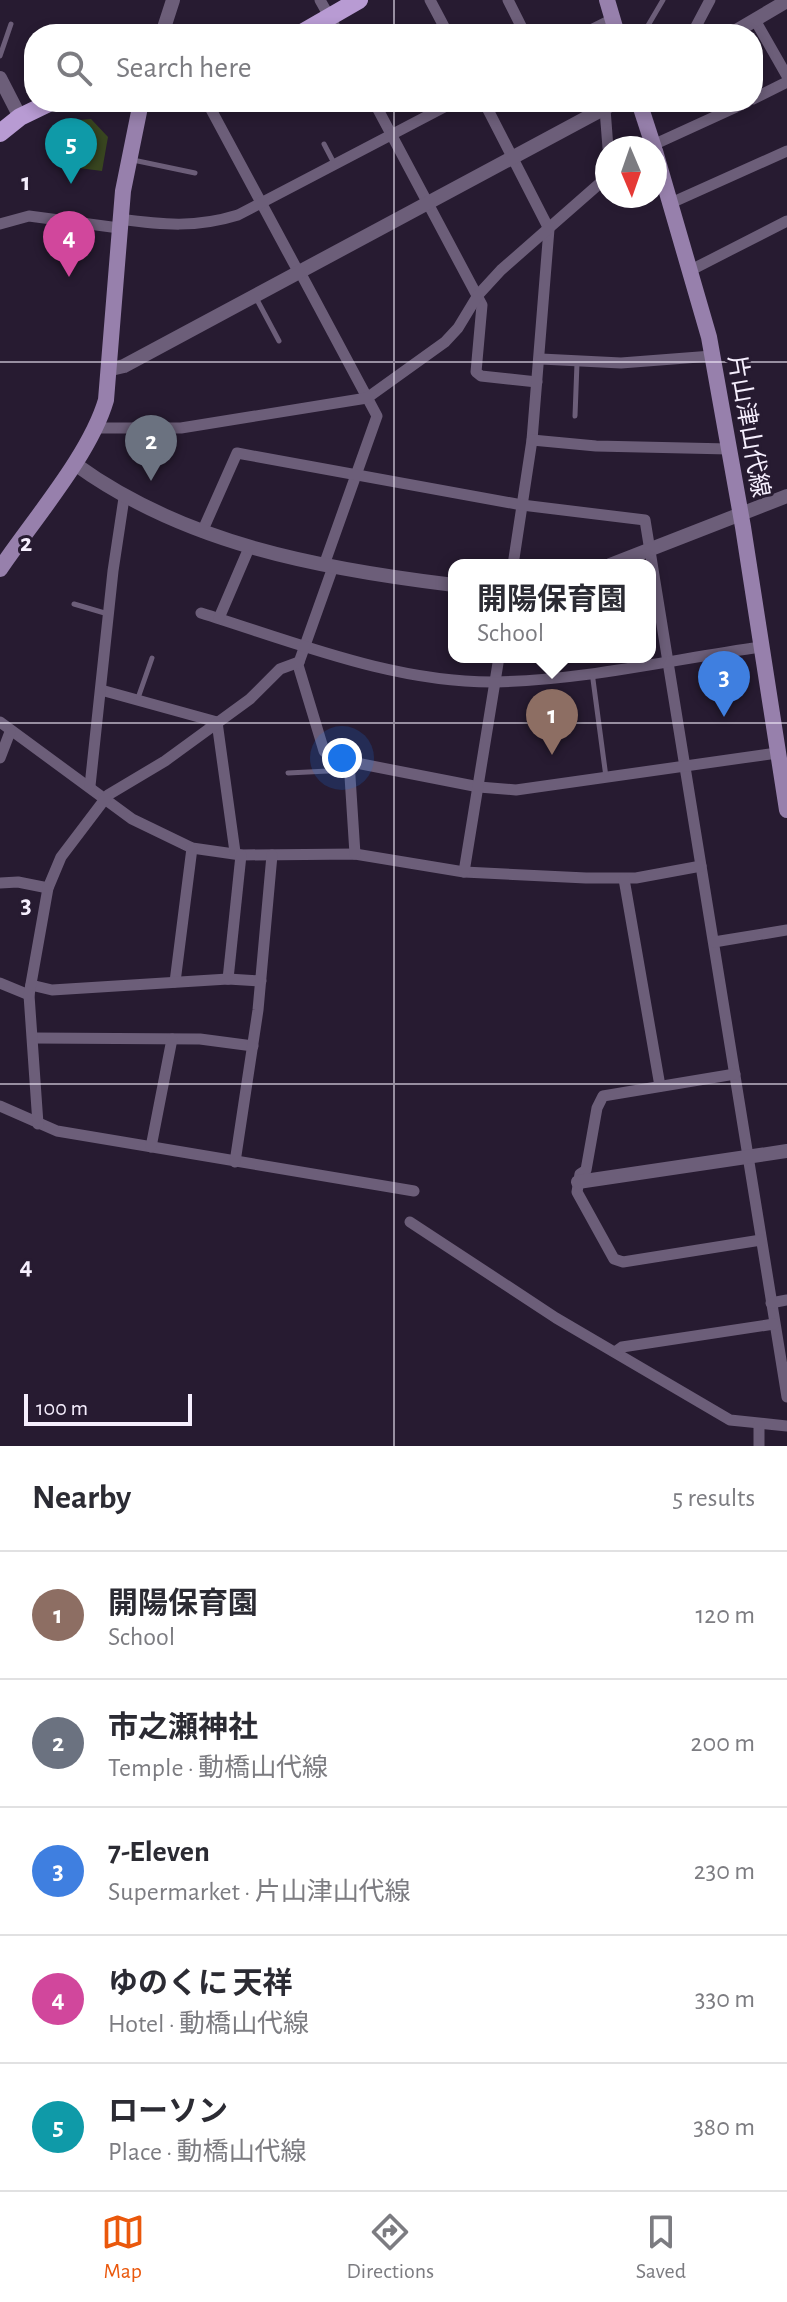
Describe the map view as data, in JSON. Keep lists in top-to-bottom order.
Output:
{
  "streets": {
    "main road": ["片山津山代線"]
  },
  "scale_bar": "100 m",
  "north": "bottom",
  "page": {
    "search": "Search here",
    "pins": [
      "5",
      "4",
      "2",
      "3",
      "1"
    ],
    "popup": ["開陽保育園", "School"],
    "scale": "100 m",
    "heading": ["Nearby", "5 results"],
    "list": [
      {
        "mark": "1",
        "name": "開陽保育園",
        "note": "School",
        "value": "120 m"
      },
      {
        "mark": "2",
        "name": "市之瀬神社",
        "note": "Temple · 動橋山代線",
        "value": "200 m"
      },
      {
        "mark": "3",
        "name": "7-Eleven",
        "note": "Supermarket · 片山津山代線",
        "value": "230 m"
      },
      {
        "mark": "4",
        "name": "ゆのくに 天祥",
        "note": "Hotel · 動橋山代線",
        "value": "330 m"
      },
      {
        "mark": "5",
        "name": "ローソン",
        "note": "Place · 動橋山代線",
        "value": "380 m"
      }
    ],
    "nav": ["Map", "Directions", "Saved"]
  },
  "grid": {
    "rows": [
      "1",
      "2",
      "3",
      "4"
    ]
  }
}
